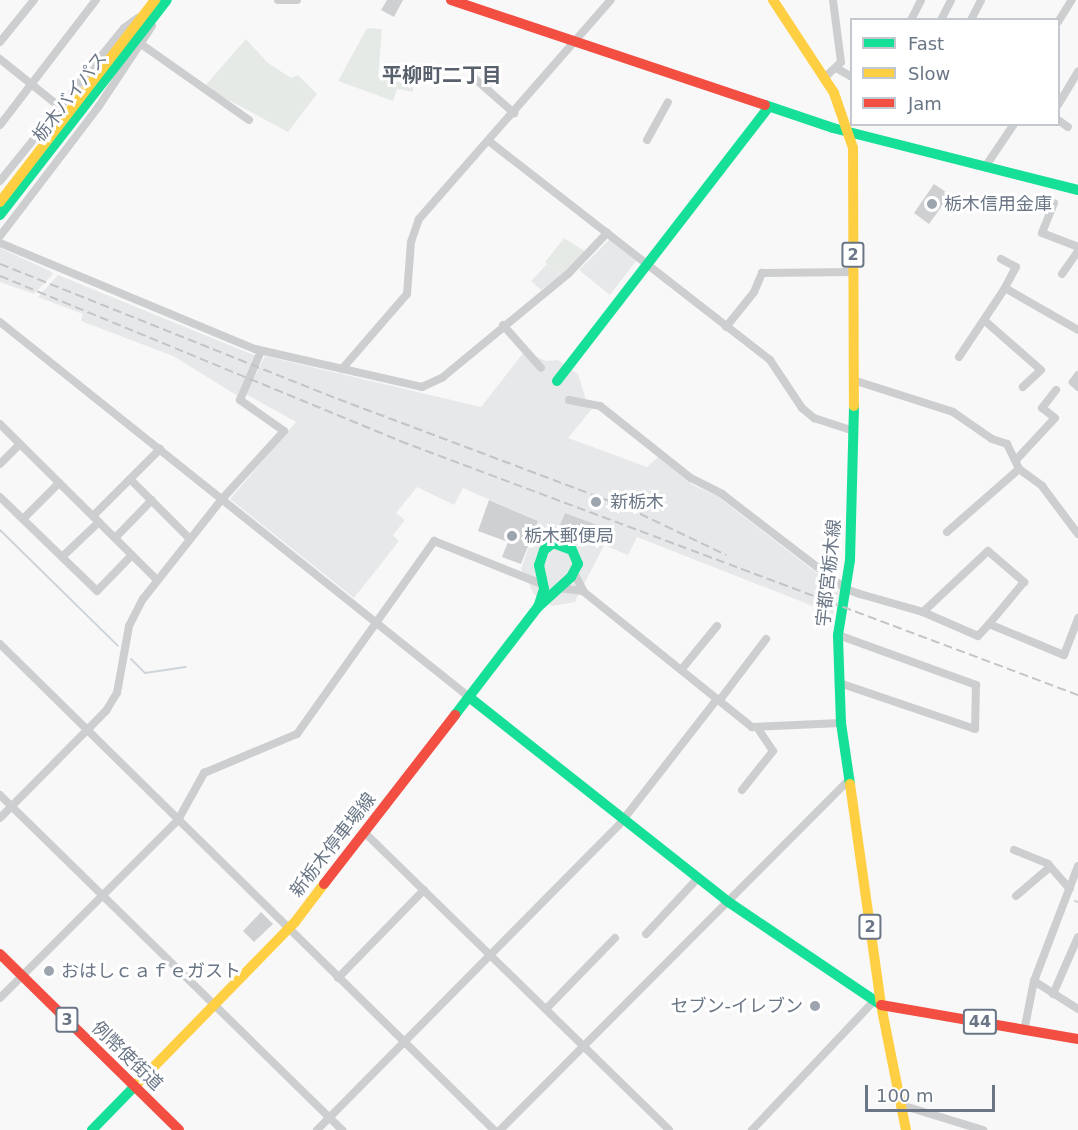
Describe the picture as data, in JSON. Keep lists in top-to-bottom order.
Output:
{
  "streets": {
    "main road": [
      "栃木バイパス",
      "2",
      "宇都宮栃木線",
      "新栃木停車場線",
      "3",
      "44",
      "例幣使街道"
    ]
  },
  "crossings": [
    ["宇都宮栃木線", "44"],
    ["新栃木停車場線", "例幣使街道"]
  ],
  "districts": ["平柳町二丁目"],
  "places": [
    "栃木信用金庫",
    "新栃木",
    "栃木郵便局",
    "おはしｃａｆｅガスト",
    "セブン-イレブン"
  ],
  "legend": ["Fast", "Slow", "Jam"],
  "scale_bar": "100 m"
}
